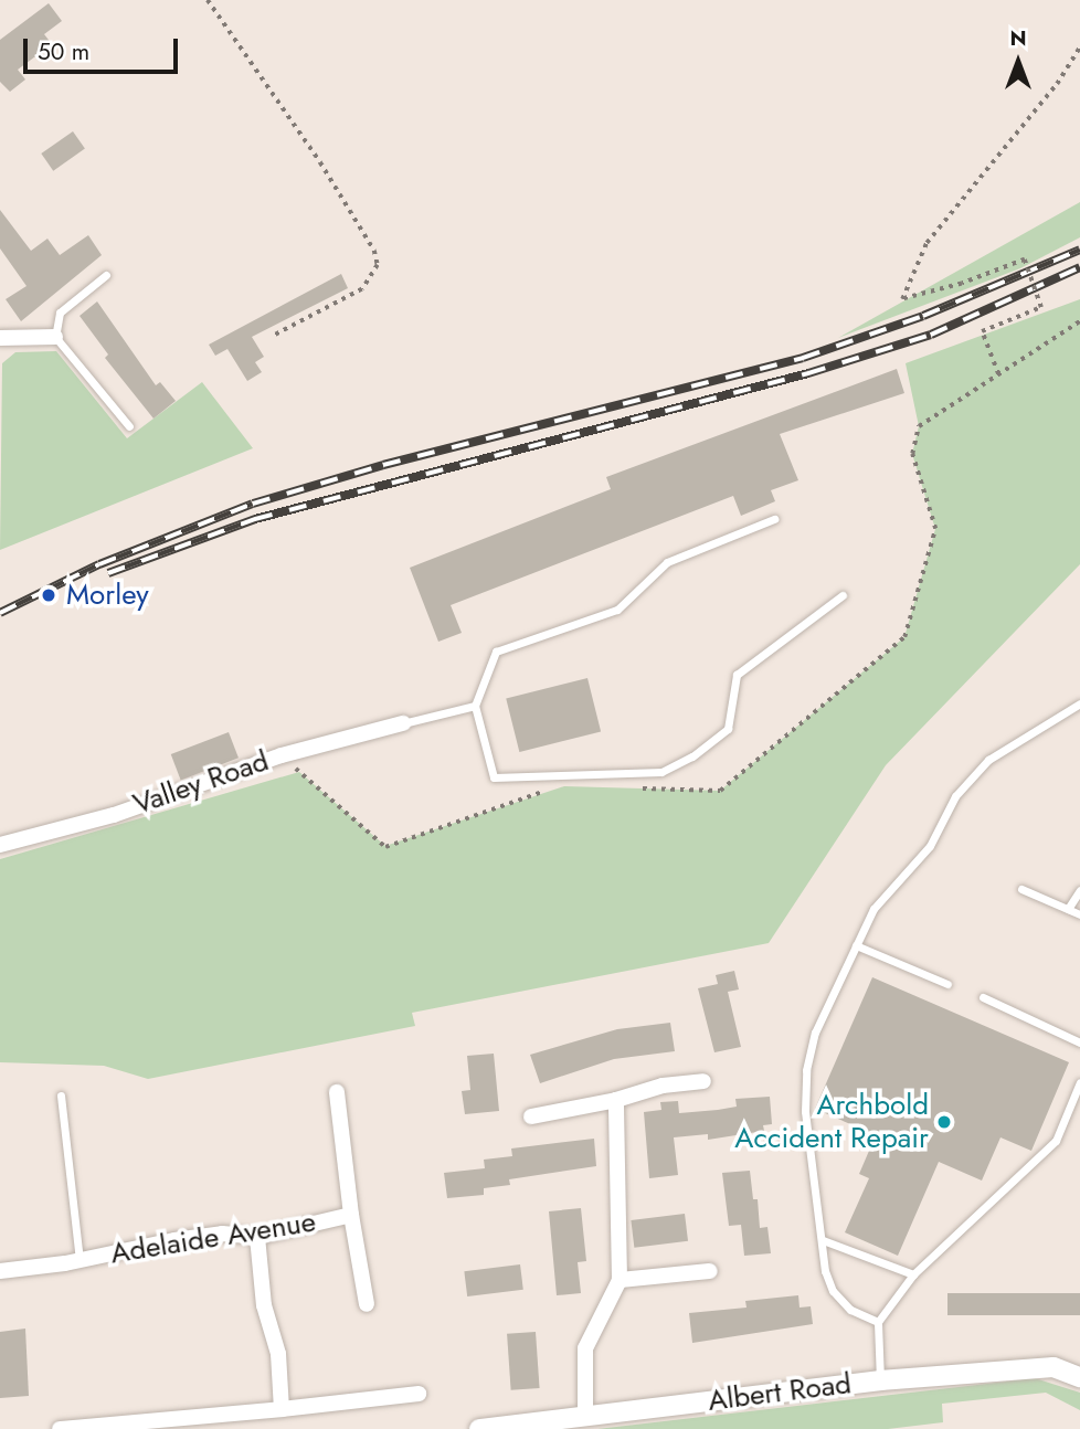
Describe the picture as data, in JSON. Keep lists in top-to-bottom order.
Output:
{
  "streets": {
    "street": ["Valley Road", "Adelaide Avenue", "Albert Road"]
  },
  "places": ["Morley", "Archbold Accident Repair"],
  "scale_bar": "50 m",
  "north": "top"
}
